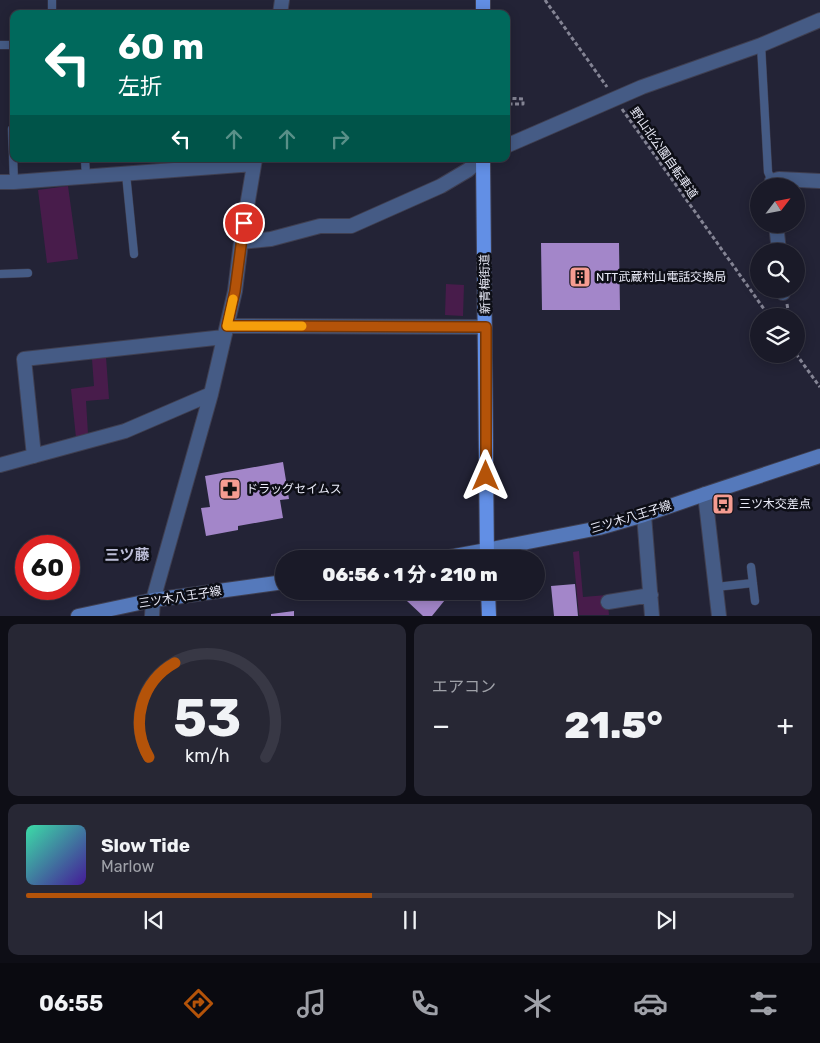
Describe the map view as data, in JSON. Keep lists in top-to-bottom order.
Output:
{
  "streets": {
    "main road": ["新青梅街道", "三ツ木八王子線"],
    "path": ["野山北公園自転車道"]
  },
  "districts": ["三ツ藤"],
  "places": {
    "building": ["NTT武蔵村山電話交換局"],
    "pharmacy": ["ドラッグセイムス"],
    "bus stop": ["三ツ木交差点"]
  },
  "north": "top right",
  "page": {
    "turn": ["60 m", "左折"],
    "limit": "60",
    "trip": "06:56 · 1 分 · 210 m",
    "tile": "エアコン",
    "heat": ["−", "21.5°", "+"],
    "song": ["Slow Tide", "Marlow"],
    "tabs": "06:55",
    "gauge": ["53", "km/h"]
  }
}
